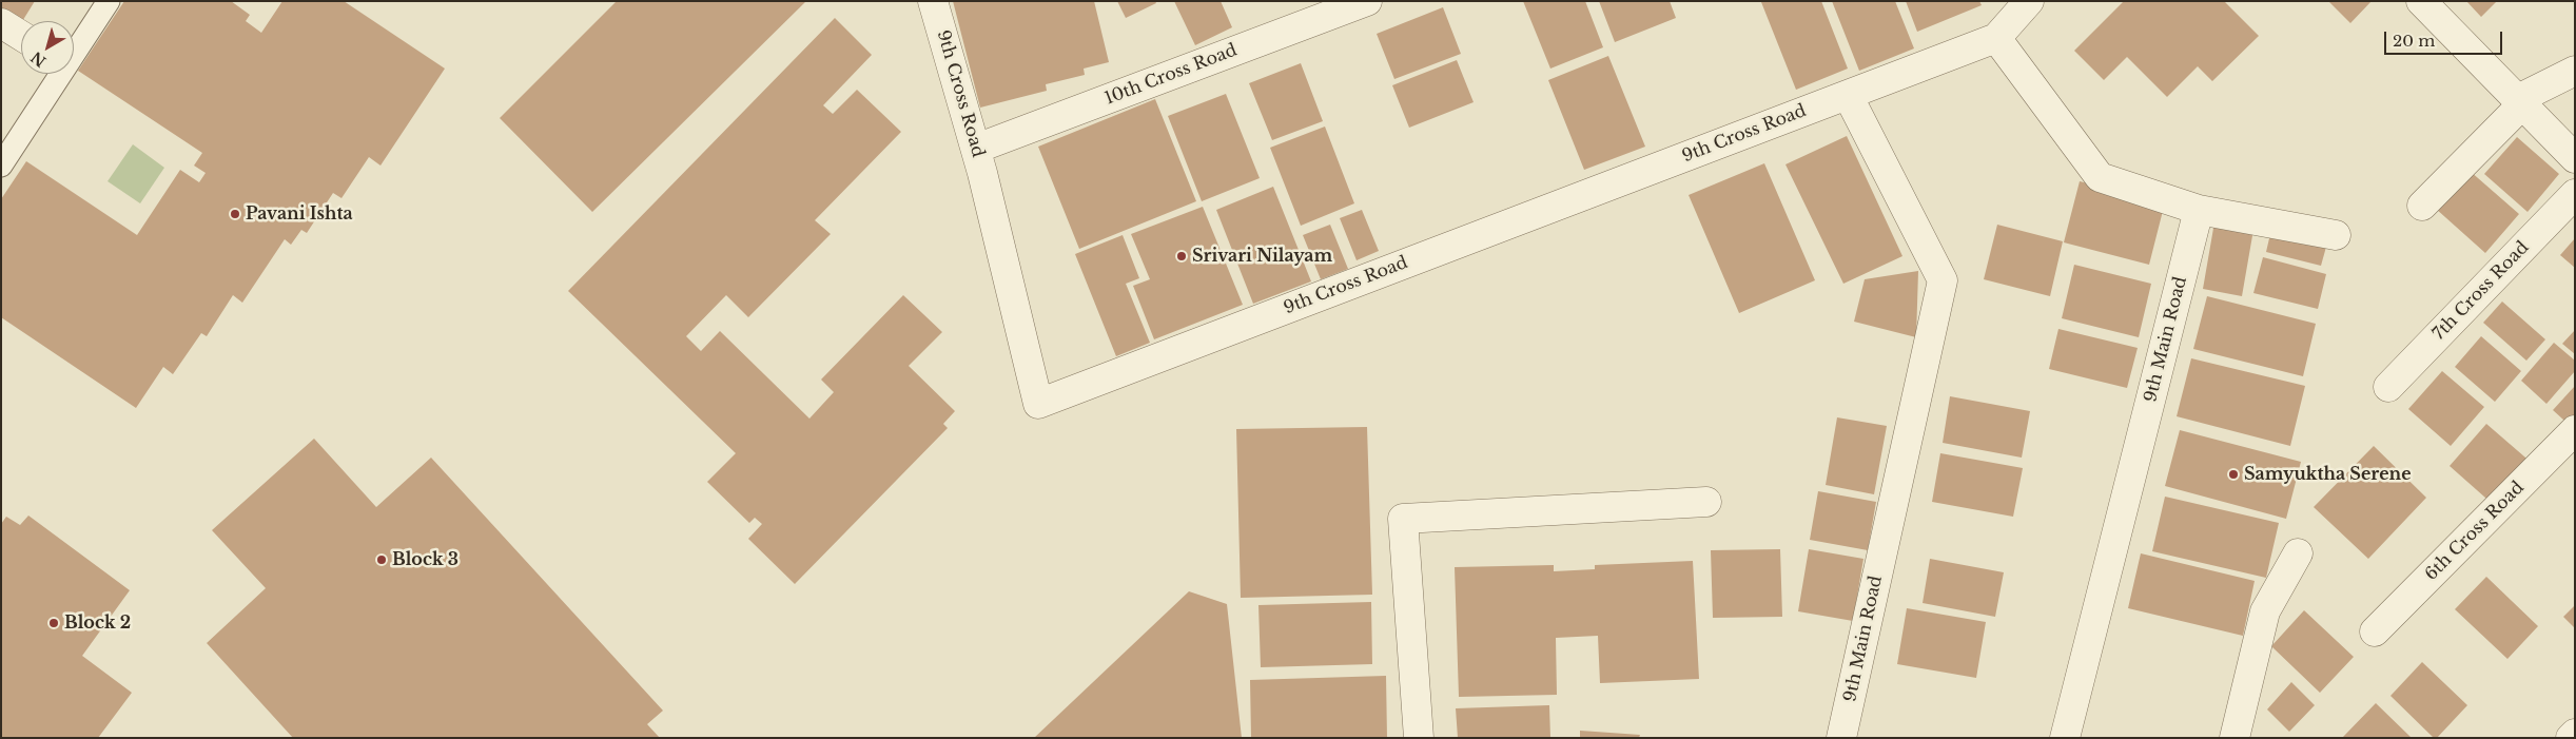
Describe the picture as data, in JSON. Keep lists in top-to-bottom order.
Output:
{
  "streets": {
    "street": [
      "10th Cross Road",
      "9th Cross Road",
      "7th Cross Road",
      "9th Main Road",
      "6th Cross Road"
    ]
  },
  "crossings": [
    ["10th Cross Road", "9th Cross Road"],
    ["9th Cross Road", "9th Main Road"]
  ],
  "places": [
    "Pavani Ishta",
    "Srivari Nilayam",
    "Samyuktha Serene",
    "Block 3",
    "Block 2"
  ],
  "scale_bar": "20 m",
  "north": "bottom left"
}
